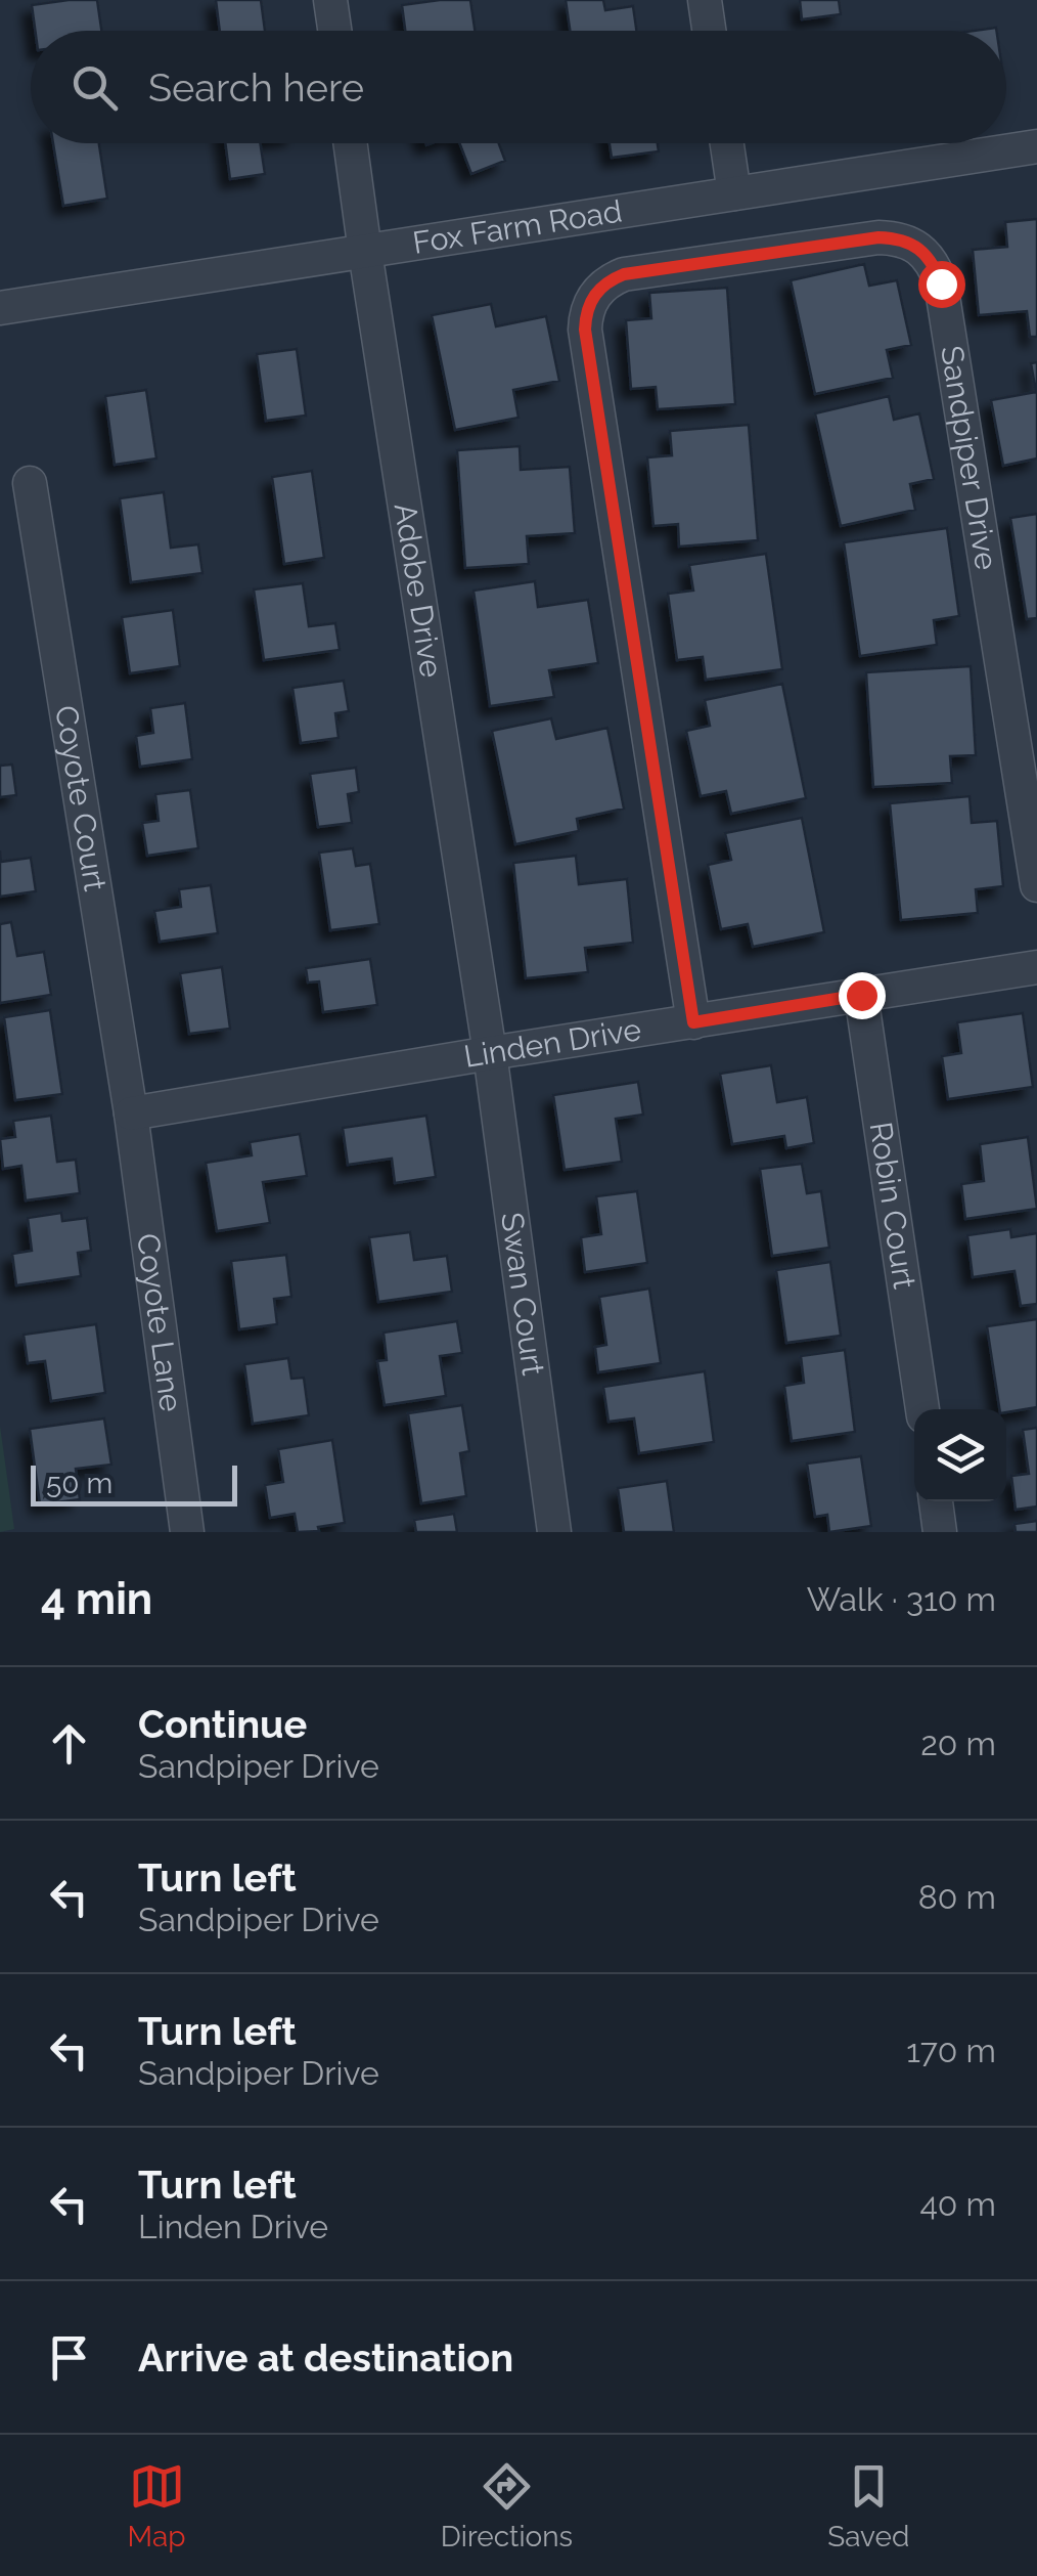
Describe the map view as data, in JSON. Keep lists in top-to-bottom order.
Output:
{
  "streets": {
    "street": [
      "Fox Farm Road",
      "Sandpiper Drive",
      "Adobe Drive",
      "Coyote Court",
      "Linden Drive",
      "Robin Court",
      "Swan Court",
      "Coyote Lane"
    ]
  },
  "crossings": [
    ["Fox Farm Road", "Adobe Drive"],
    ["Sandpiper Drive", "Linden Drive"],
    ["Adobe Drive", "Linden Drive"],
    ["Adobe Drive", "Swan Court"],
    ["Coyote Court", "Linden Drive"],
    ["Coyote Court", "Coyote Lane"],
    ["Linden Drive", "Robin Court"],
    ["Linden Drive", "Swan Court"],
    ["Linden Drive", "Coyote Lane"]
  ],
  "scale_bar": "50 m",
  "page": {
    "search": "Search here",
    "scale": "50 m",
    "heading": ["4 min", "Walk · 310 m"],
    "list": [
      ["Continue", "Sandpiper Drive", "20 m"],
      ["Turn left", "Sandpiper Drive", "80 m"],
      ["Turn left", "Sandpiper Drive", "170 m"],
      ["Turn left", "Linden Drive", "40 m"],
      "Arrive at destination"
    ],
    "nav": ["Map", "Directions", "Saved"]
  }
}
